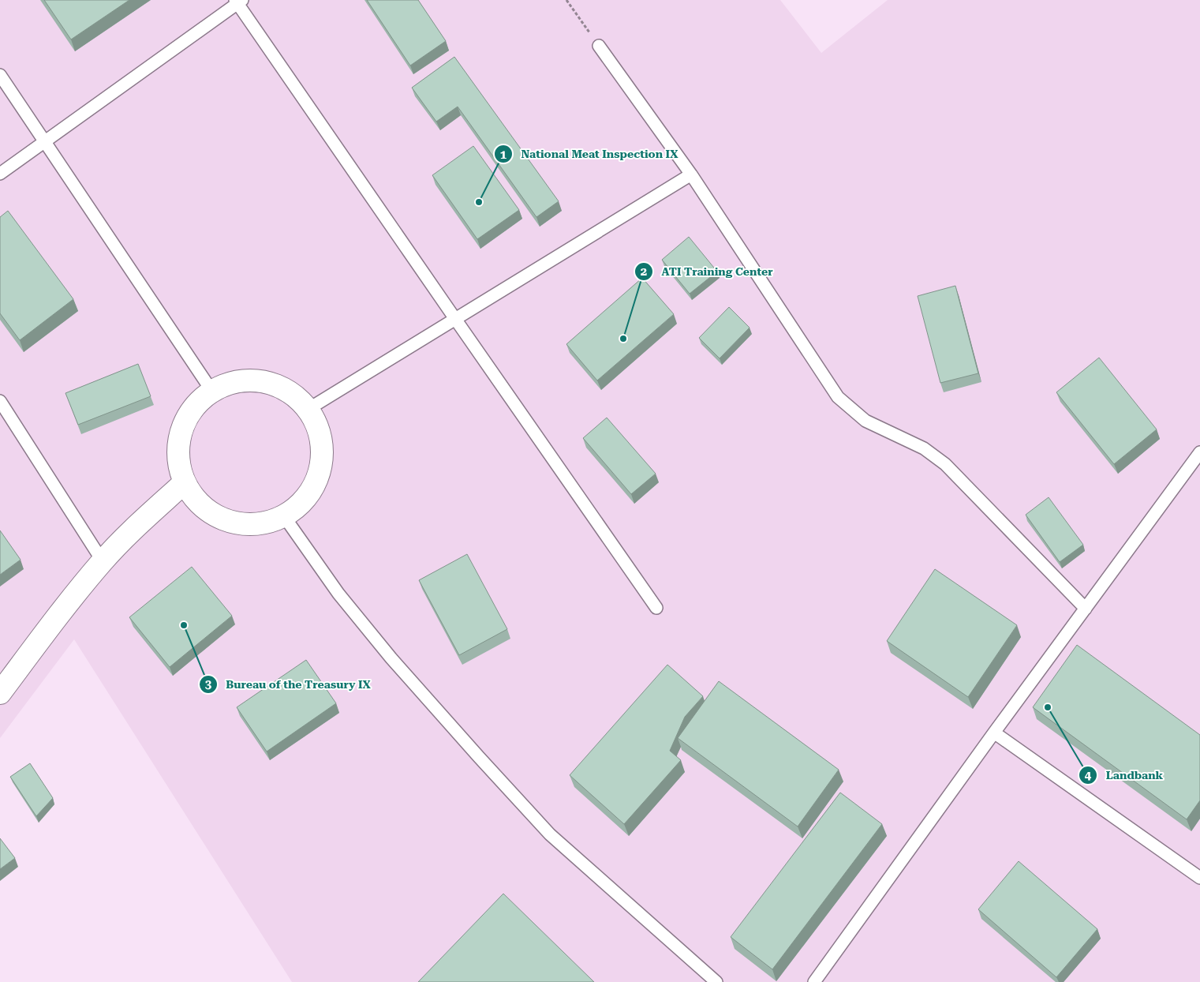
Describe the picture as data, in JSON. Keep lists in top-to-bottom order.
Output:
{
  "places": [
    "National Meat Inspection IX",
    "ATI Training Center",
    "Bureau of the Treasury IX",
    "Landbank"
  ]
}
